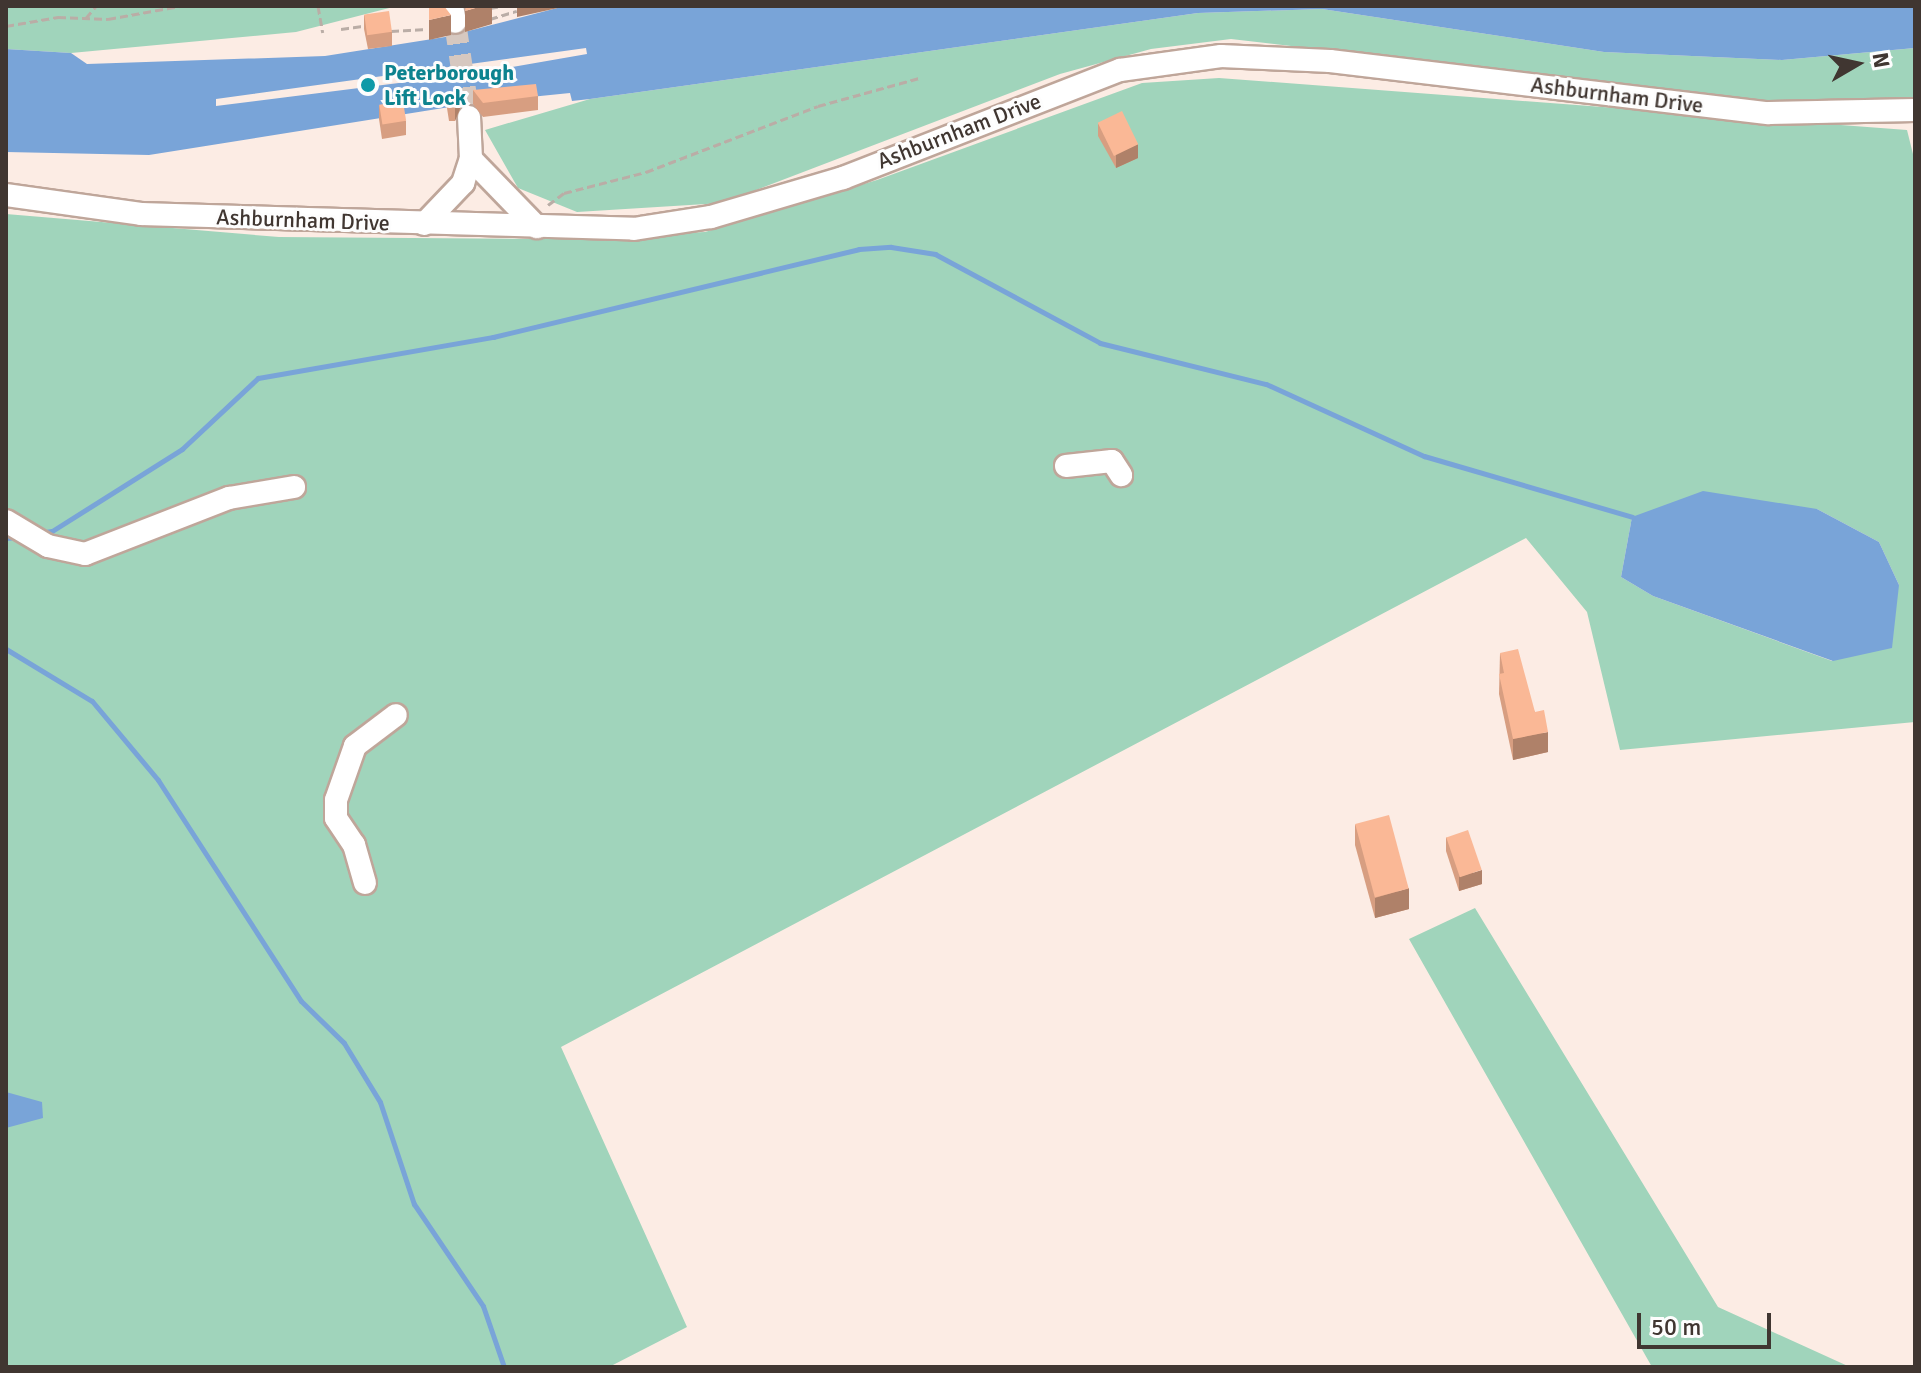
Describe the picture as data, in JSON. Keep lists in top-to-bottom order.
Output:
{
  "streets": {
    "street": ["Ashburnham Drive"]
  },
  "places": ["Peterborough Lift Lock"],
  "scale_bar": "50 m",
  "north": "right"
}
